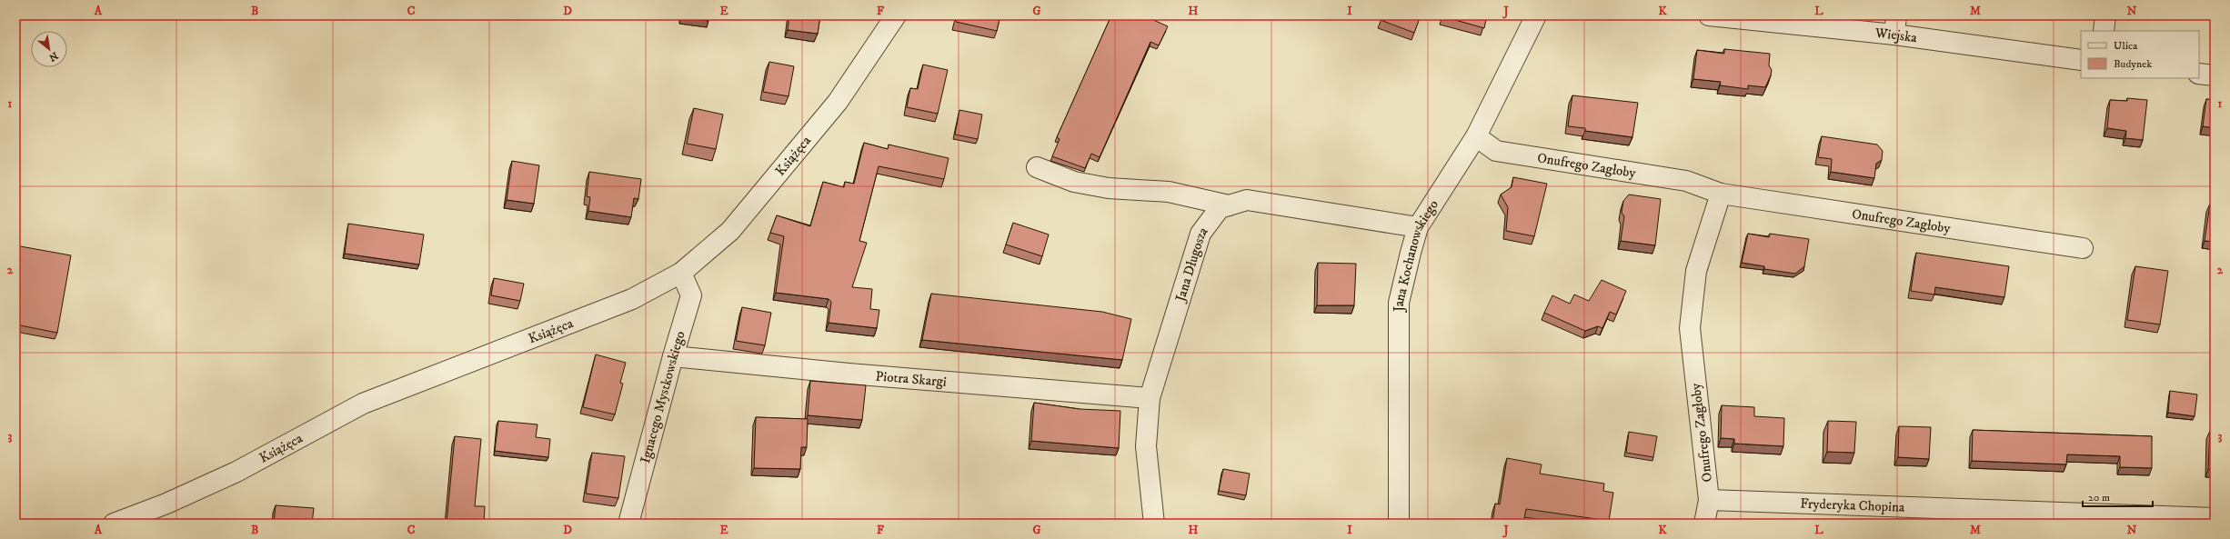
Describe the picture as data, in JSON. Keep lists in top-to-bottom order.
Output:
{
  "streets": {
    "street": [
      "Wiejska",
      "Książęca",
      "Onufrego Zagłoby",
      "Jana Kochanowskiego",
      "Jana Długosza",
      "Piotra Skargi",
      "Ignacego Mystkowskiego",
      "Fryderyka Chopina"
    ]
  },
  "crossings": [
    ["Książęca", "Ignacego Mystkowskiego"],
    ["Onufrego Zagłoby", "Jana Kochanowskiego"],
    ["Onufrego Zagłoby", "Fryderyka Chopina"],
    ["Jana Kochanowskiego", "Jana Długosza"],
    ["Jana Długosza", "Piotra Skargi"],
    ["Piotra Skargi", "Ignacego Mystkowskiego"]
  ],
  "legend": ["Ulica", "Budynek"],
  "scale_bar": "20 m",
  "north": "bottom right",
  "grid": {
    "columns": [
      "A",
      "B",
      "C",
      "D",
      "E",
      "F",
      "G",
      "H",
      "I",
      "J",
      "K",
      "L",
      "M",
      "N"
    ],
    "rows": ["1", "2", "3"]
  }
}
